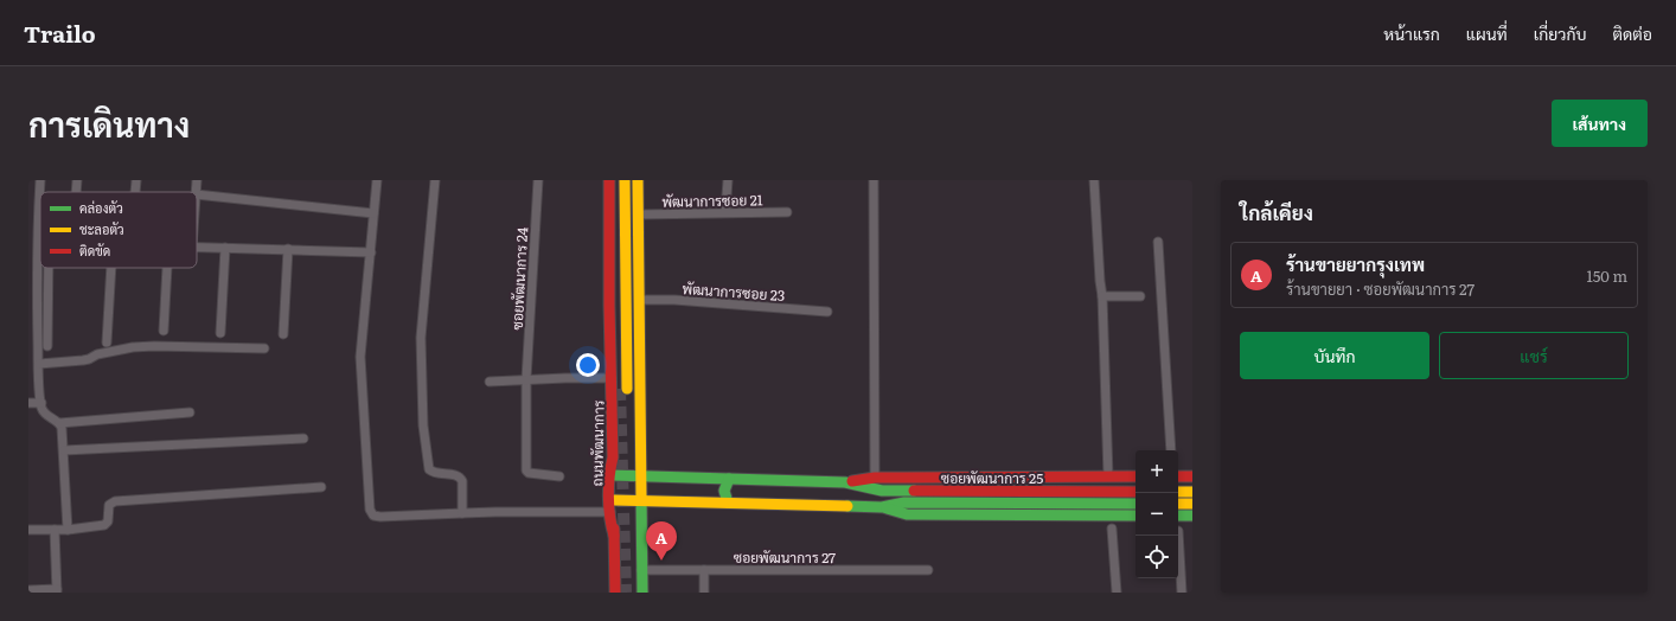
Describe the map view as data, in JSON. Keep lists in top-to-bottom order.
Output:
{
  "streets": {
    "main road": ["ถนนพัฒนาการ", "ซอยพัฒนาการ 25"],
    "street": [
      "พัฒนาการซอย 21",
      "ซอยพัฒนาการ 24",
      "พัฒนาการซอย 23",
      "ซอยพัฒนาการ 27"
    ]
  },
  "legend": ["คล่องตัว", "ชะลอตัว", "ติดขัด"],
  "page": {
    "header": "Trailo",
    "nav": [
      "หน้าแรก",
      "แผนที่",
      "เกี่ยวกับ",
      "ติดต่อ"
    ],
    "title": "การเดินทาง",
    "buttons": [
      "เส้นทาง",
      ["บันทึก", "แชร์"]
    ],
    "heading": "ใกล้เคียง",
    "list": [
      {
        "mark": "A",
        "name": "ร้านขายยากรุงเทพ",
        "note": "ร้านขายยา · ซอยพัฒนาการ 27",
        "value": "150 m"
      }
    ],
    "map_buttons": ["+", "−"],
    "pins": "A"
  }
}
